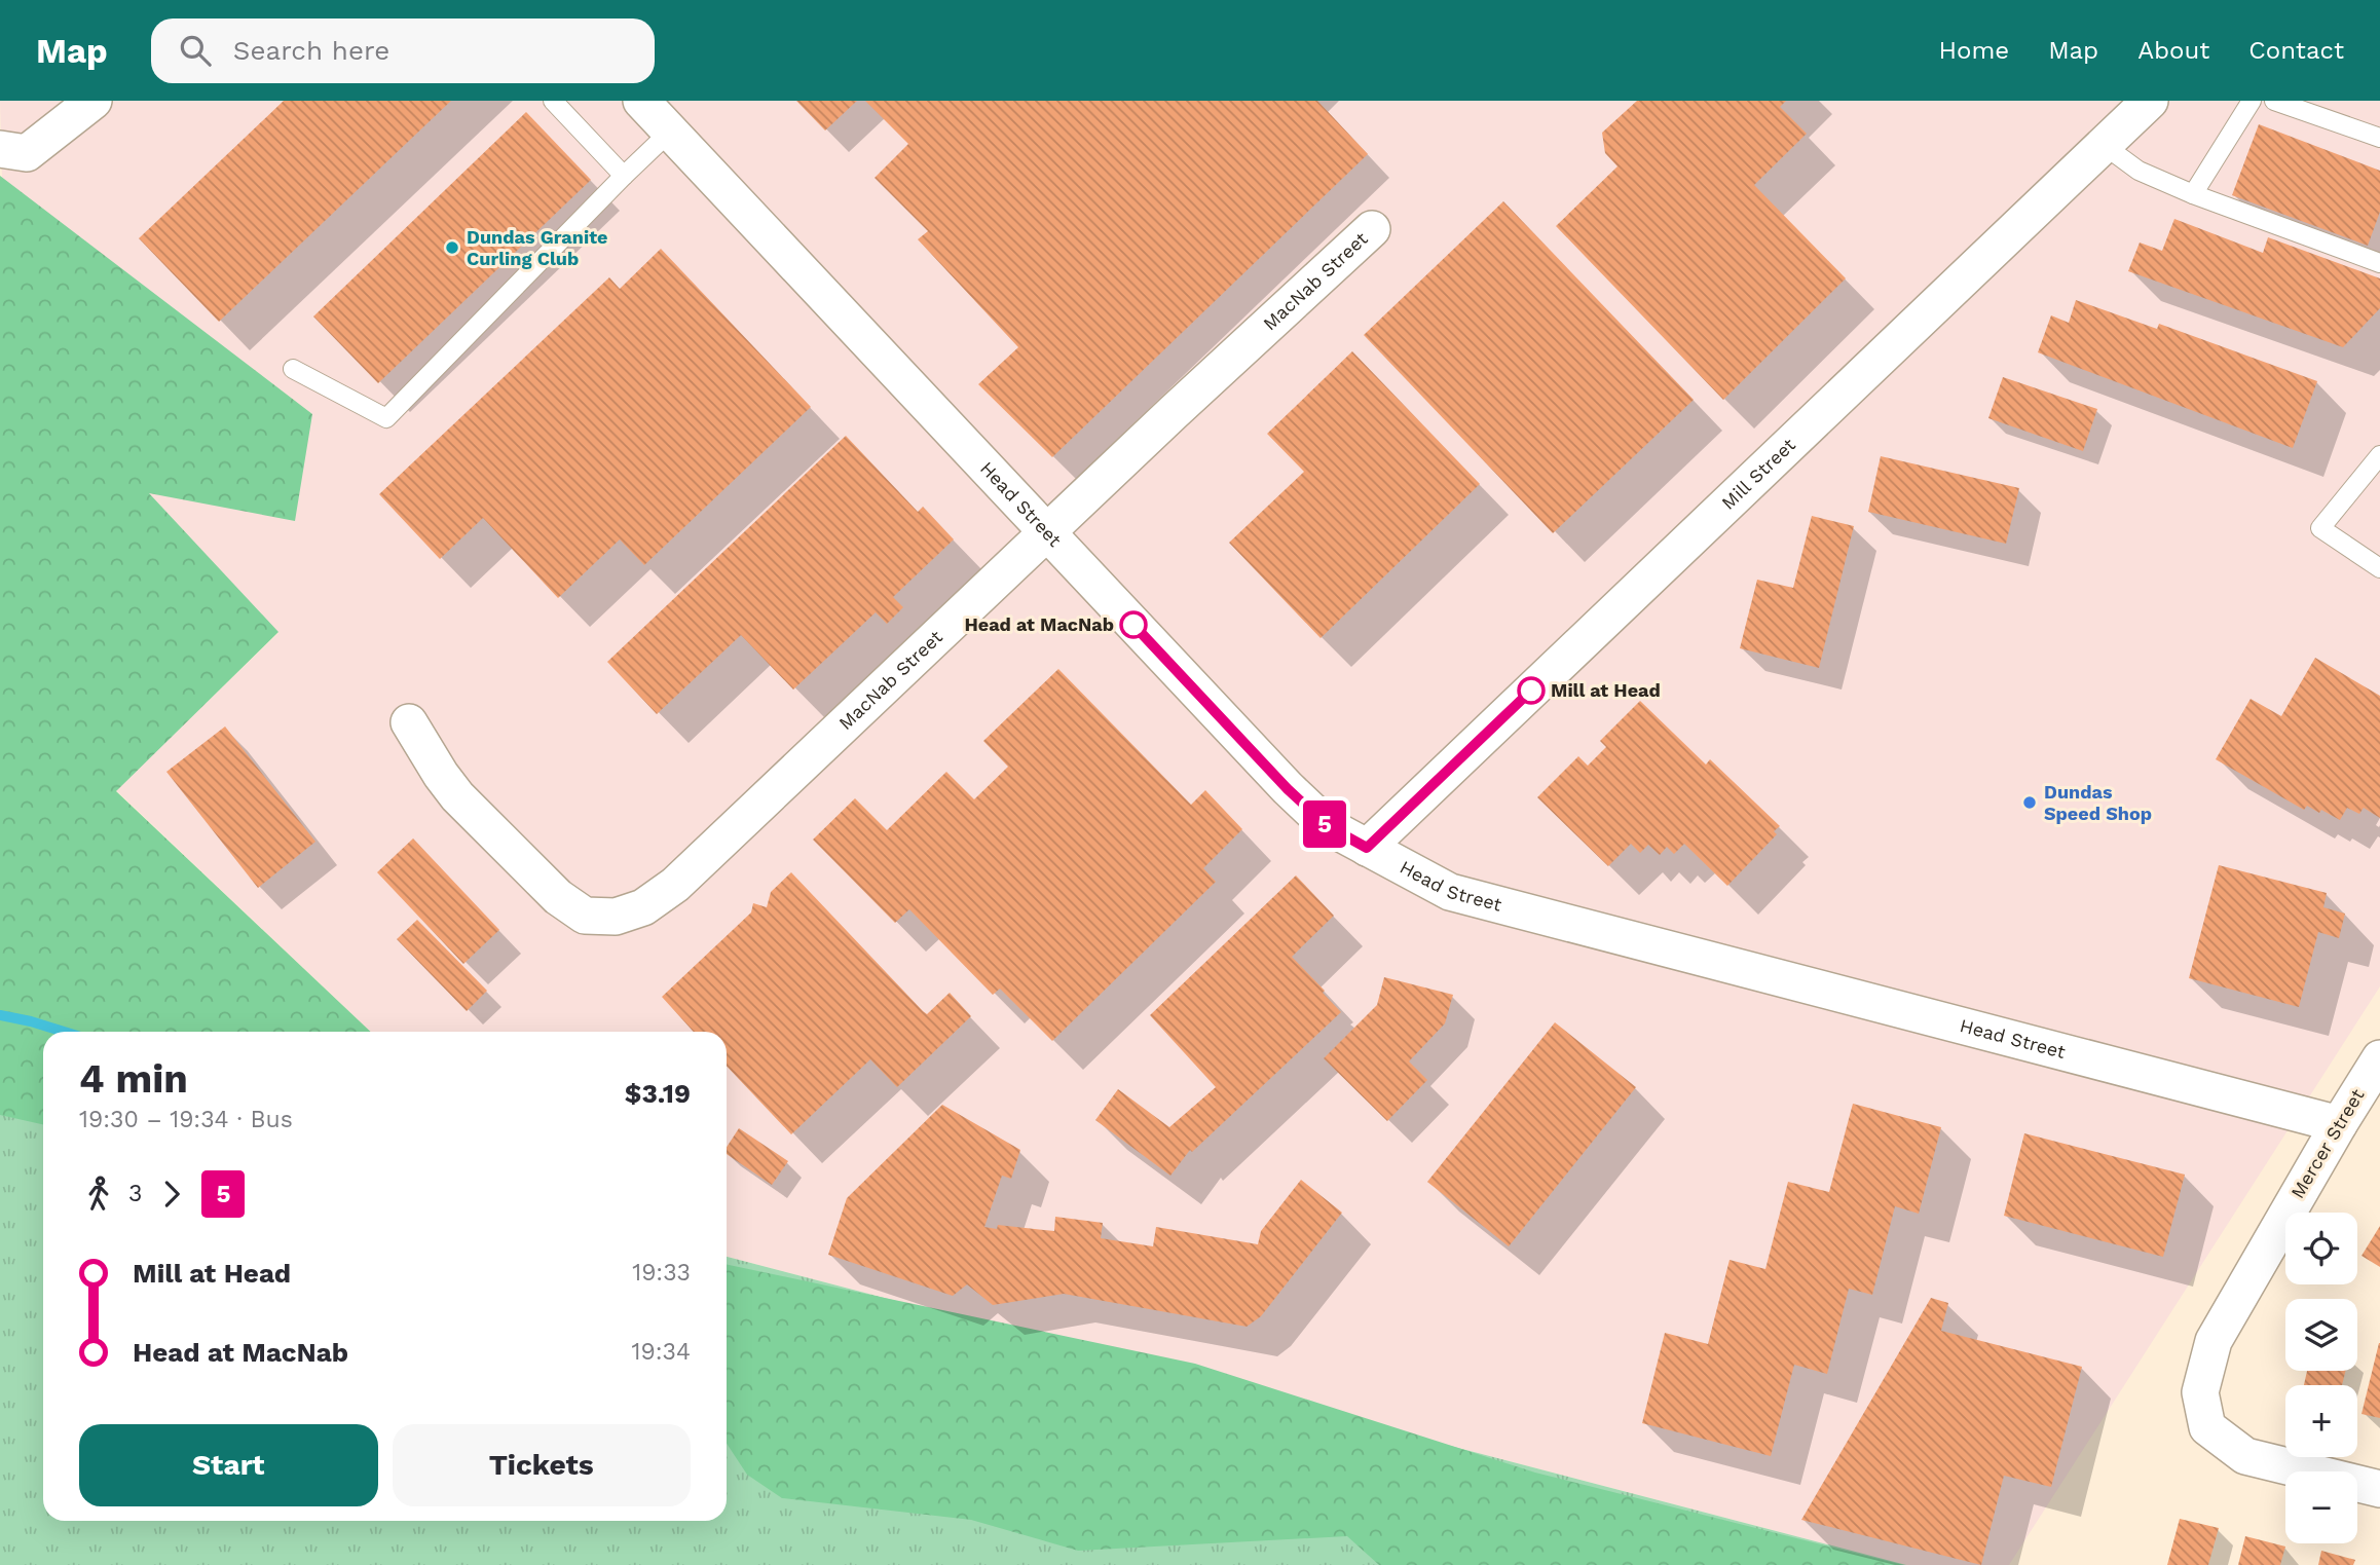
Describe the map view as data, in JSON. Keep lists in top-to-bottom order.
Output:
{
  "streets": {
    "street": [
      "MacNab Street",
      "Mill Street",
      "Head Street",
      "Mercer Street"
    ]
  },
  "crossings": [
    ["MacNab Street", "Head Street"],
    ["Mill Street", "Head Street"],
    ["Head Street", "Mercer Street"]
  ],
  "places": [
    "Dundas Granite Curling Club",
    "Head at MacNab",
    "Mill at Head",
    "Dundas Speed Shop"
  ],
  "lines": ["bus line 5"],
  "page": {
    "header": "Map",
    "search": "Search here",
    "nav": [
      "Home",
      "Map",
      "About",
      "Contact"
    ],
    "on_map": "5",
    "heading": ["4 min", "19:30 – 19:34 · Bus", "$3.19"],
    "legs": ["3", "5"],
    "map_buttons": ["+", "−"],
    "list": [
      {
        "name": "Mill at Head",
        "value": "19:33"
      },
      {
        "name": "Head at MacNab",
        "value": "19:34"
      }
    ],
    "buttons": ["Start", "Tickets"]
  }
}
